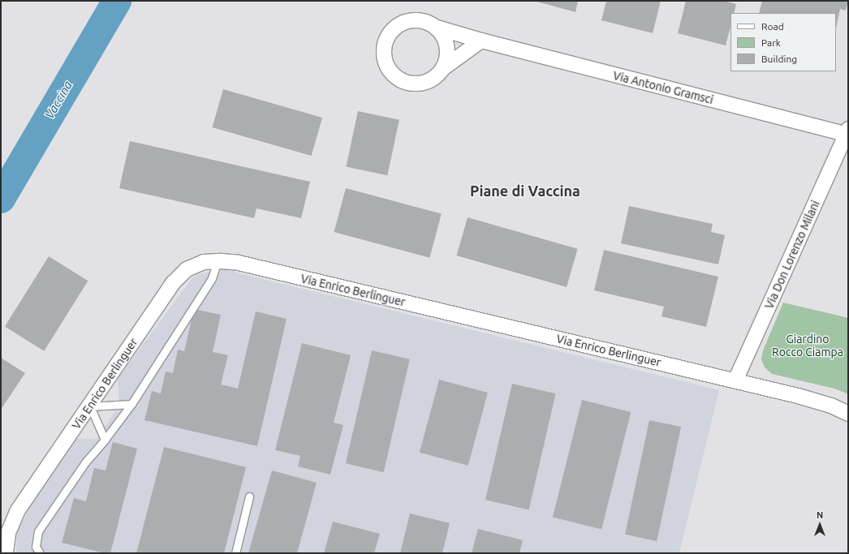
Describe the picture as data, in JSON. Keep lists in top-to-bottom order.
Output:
{
  "streets": {
    "street": ["Via Antonio Gramsci", "Via Don Lorenzo Milani", "Via Enrico Berlinguer"]
  },
  "crossings": [
    ["Via Antonio Gramsci", "Via Don Lorenzo Milani"],
    ["Via Don Lorenzo Milani", "Via Enrico Berlinguer"]
  ],
  "districts": ["Piane di Vaccina"],
  "water": ["Vaccina"],
  "parks": ["Giardino Rocco Ciampa"],
  "legend": ["Road", "Park", "Building"],
  "north": "top"
}
